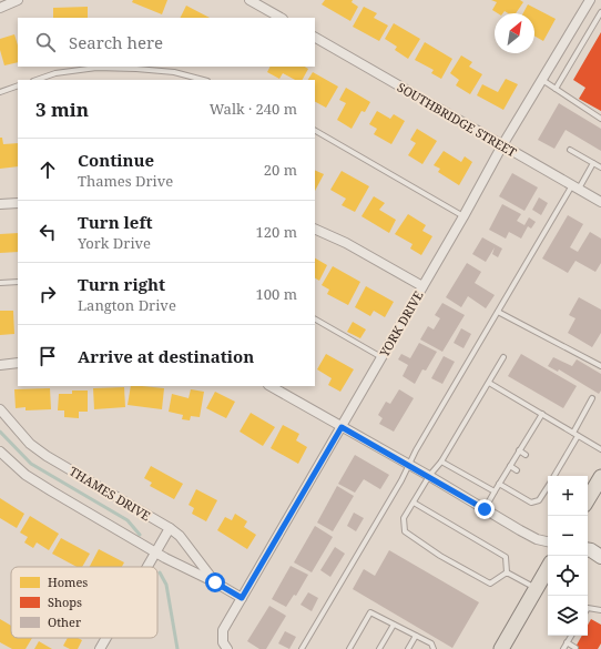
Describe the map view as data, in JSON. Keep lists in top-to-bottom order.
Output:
{
  "streets": {
    "street": ["SOUTHBRIDGE STREET", "YORK DRIVE", "THAMES DRIVE"]
  },
  "crossings": [
    ["SOUTHBRIDGE STREET", "YORK DRIVE"],
    ["YORK DRIVE", "THAMES DRIVE"]
  ],
  "legend": ["Homes", "Shops", "Other"],
  "north": "top right",
  "page": {
    "search": "Search here",
    "heading": ["3 min", "Walk · 240 m"],
    "list": [
      ["Continue", "Thames Drive", "20 m"],
      ["Turn left", "York Drive", "120 m"],
      ["Turn right", "Langton Drive", "100 m"],
      "Arrive at destination"
    ],
    "map_buttons": ["+", "−"]
  }
}
